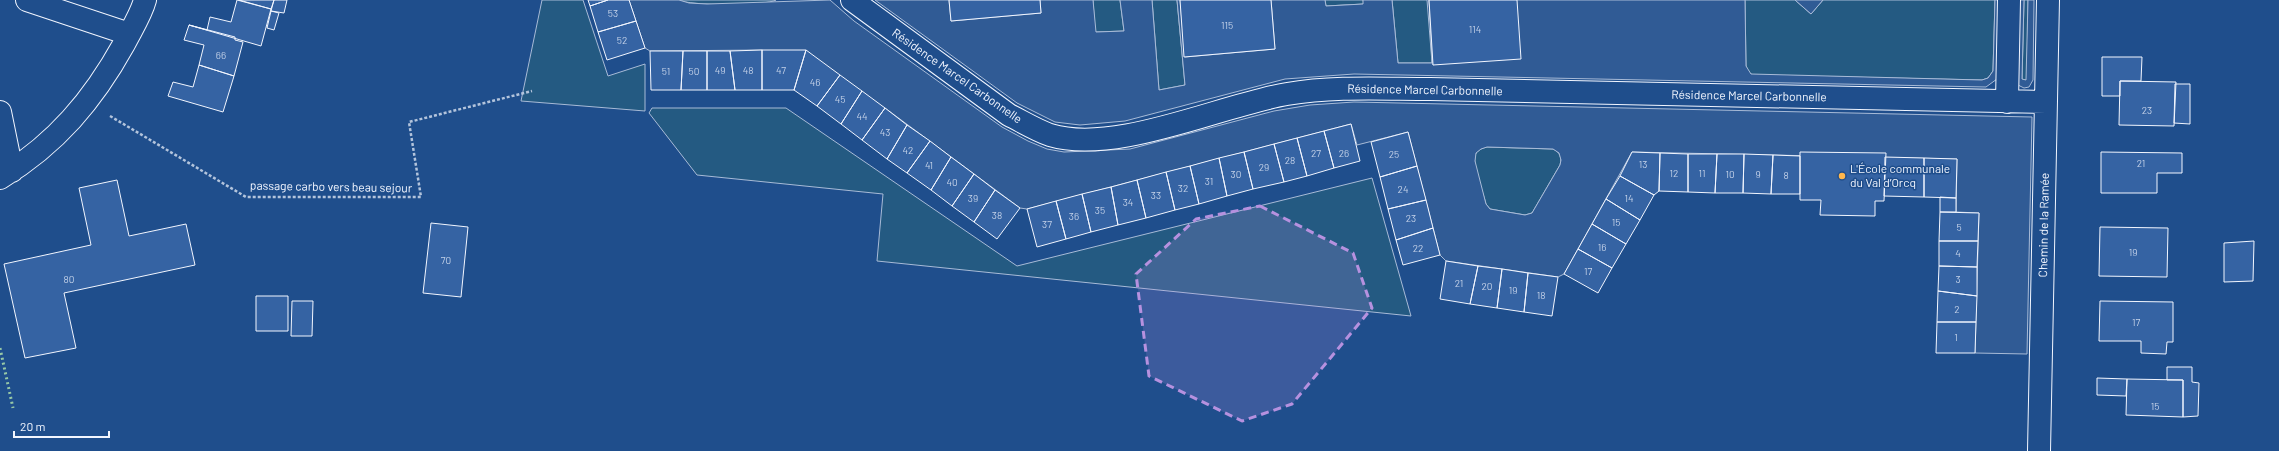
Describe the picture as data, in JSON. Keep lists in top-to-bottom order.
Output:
{
  "streets": {
    "street": ["Résidence Marcel Carbonnelle", "Chemin de la Ramée"],
    "path": ["passage carbo vers beau sejour"]
  },
  "crossings": [
    ["Résidence Marcel Carbonnelle", "Chemin de la Ramée"]
  ],
  "places": ["L'École communale du Val d’Orcq"],
  "house_numbers": [
    "53",
    "115",
    "114",
    "52",
    "66",
    "49",
    "48",
    "47",
    "51",
    "50",
    "46",
    "45",
    "23",
    "44",
    "43",
    "42",
    "27",
    "26",
    "25",
    "28",
    "21",
    "13",
    "41",
    "29",
    "12",
    "11",
    "30",
    "10",
    "9",
    "8",
    "31",
    "40",
    "32",
    "24",
    "33",
    "39",
    "14",
    "34",
    "35",
    "38",
    "36",
    "23",
    "15",
    "37",
    "5",
    "16",
    "22",
    "19",
    "4",
    "70",
    "17",
    "80",
    "3",
    "21",
    "20",
    "19",
    "18",
    "2",
    "17",
    "1",
    "15"
  ],
  "scale_bar": "20 m"
}
